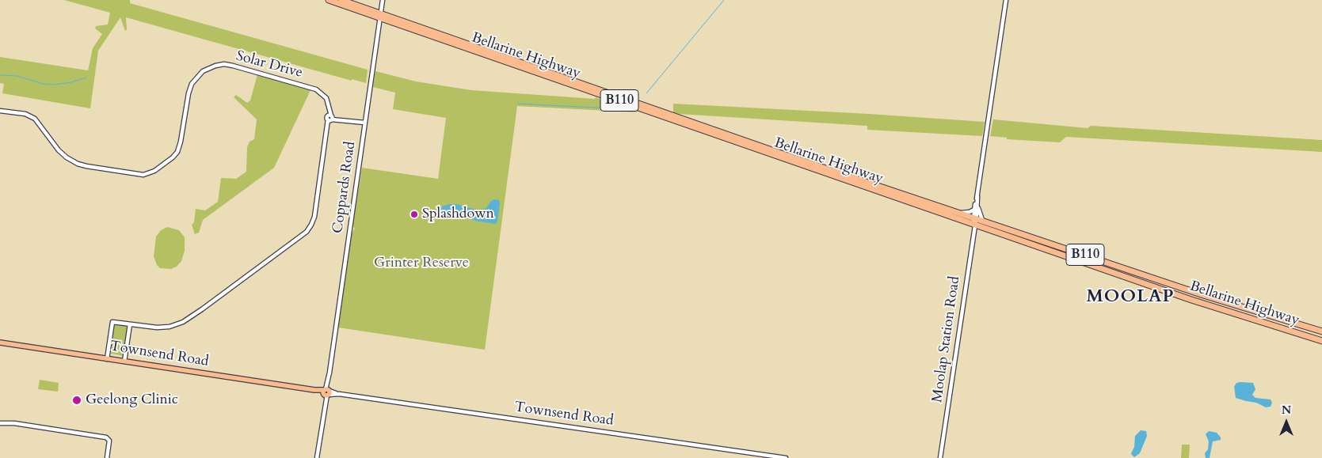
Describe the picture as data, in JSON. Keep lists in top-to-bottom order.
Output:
{
  "streets": {
    "highway": ["Bellarine Highway", "B110"],
    "main road": ["Townsend Road"],
    "street": ["Solar Drive", "Coppards Road", "Moolap Station Road"]
  },
  "crossings": [
    ["Bellarine Highway", "Coppards Road"],
    ["Bellarine Highway", "Moolap Station Road"],
    ["Coppards Road", "Townsend Road"]
  ],
  "districts": ["MOOLAP"],
  "parks": ["Grinter Reserve"],
  "places": ["Splashdown", "Geelong Clinic"],
  "north": "top"
}
